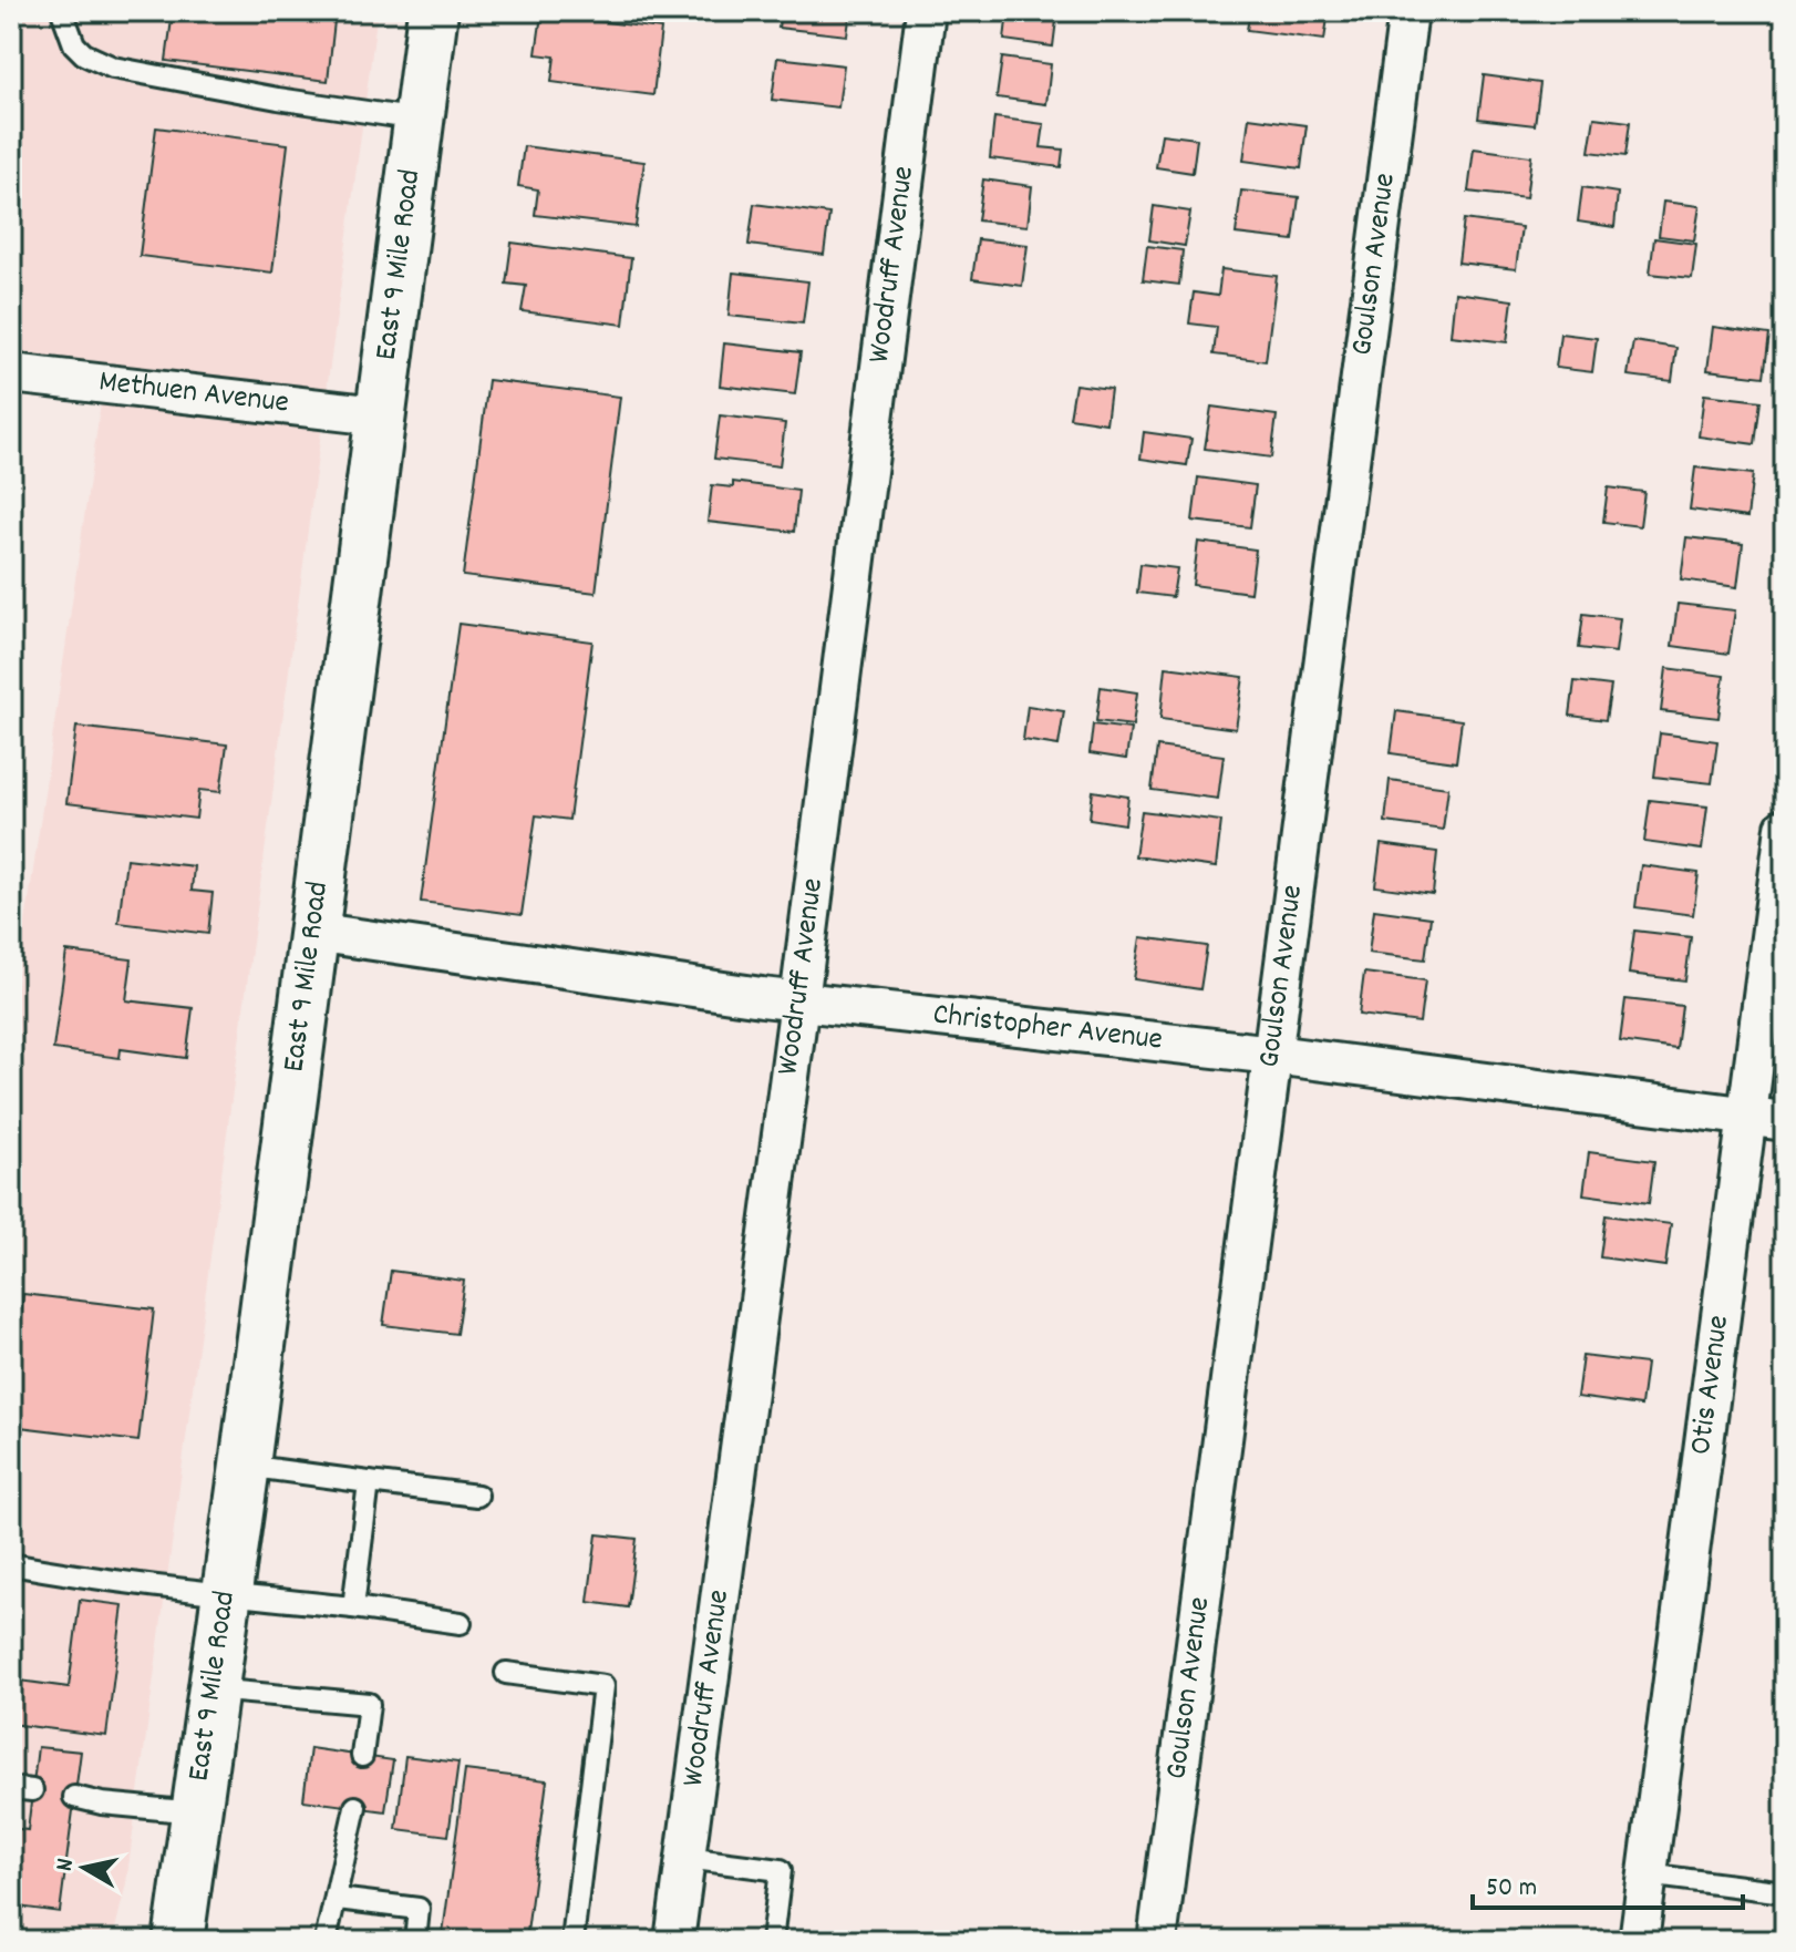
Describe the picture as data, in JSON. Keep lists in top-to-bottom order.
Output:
{
  "streets": {
    "main road": ["East 9 Mile Road"],
    "street": [
      "Goulson Avenue",
      "Woodruff Avenue",
      "Methuen Avenue",
      "Christopher Avenue",
      "Otis Avenue"
    ]
  },
  "crossings": [
    ["Goulson Avenue", "Christopher Avenue"],
    ["East 9 Mile Road", "Methuen Avenue"],
    ["East 9 Mile Road", "Christopher Avenue"],
    ["Woodruff Avenue", "Christopher Avenue"],
    ["Christopher Avenue", "Otis Avenue"]
  ],
  "scale_bar": "50 m",
  "north": "left"
}
